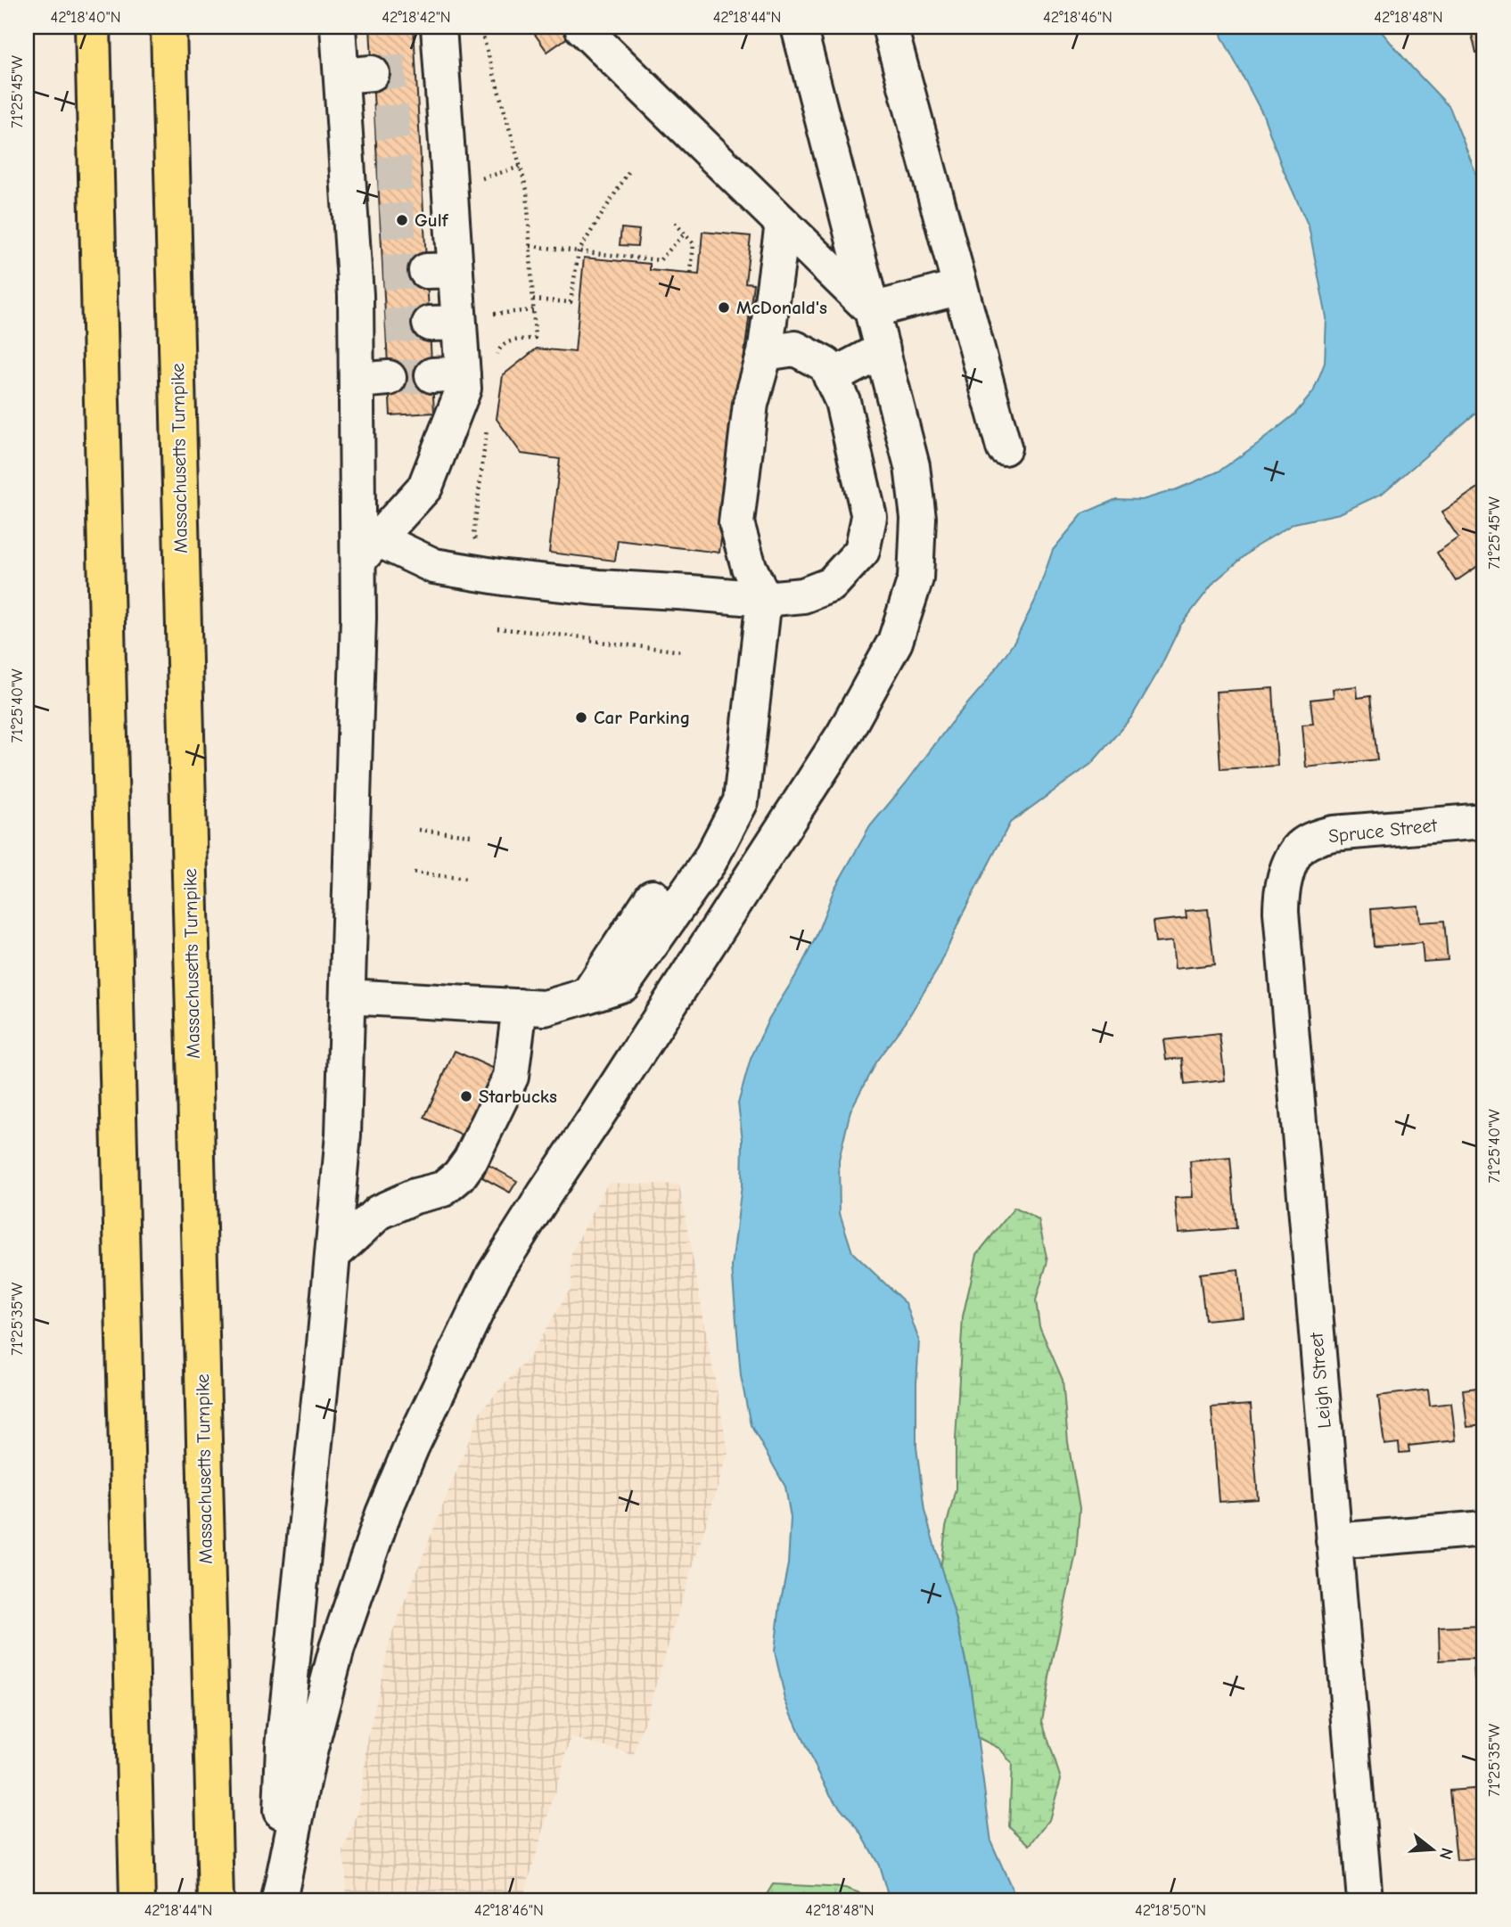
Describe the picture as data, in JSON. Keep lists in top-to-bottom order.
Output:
{
  "streets": {
    "highway": ["Massachusetts Turnpike"],
    "street": ["Spruce Street", "Leigh Street"]
  },
  "crossings": [
    ["Spruce Street", "Leigh Street"]
  ],
  "places": [
    "Gulf",
    "McDonald's",
    "Car Parking",
    "Starbucks"
  ],
  "north": "right",
  "coordinates": [
    "42°18'40\"N",
    "42°18'42\"N",
    "42°18'44\"N",
    "42°18'46\"N",
    "42°18'48\"N",
    "71°25'45\"W",
    "71°25'40\"W",
    "71°25'35\"W",
    "42°18'50\"N"
  ]
}
